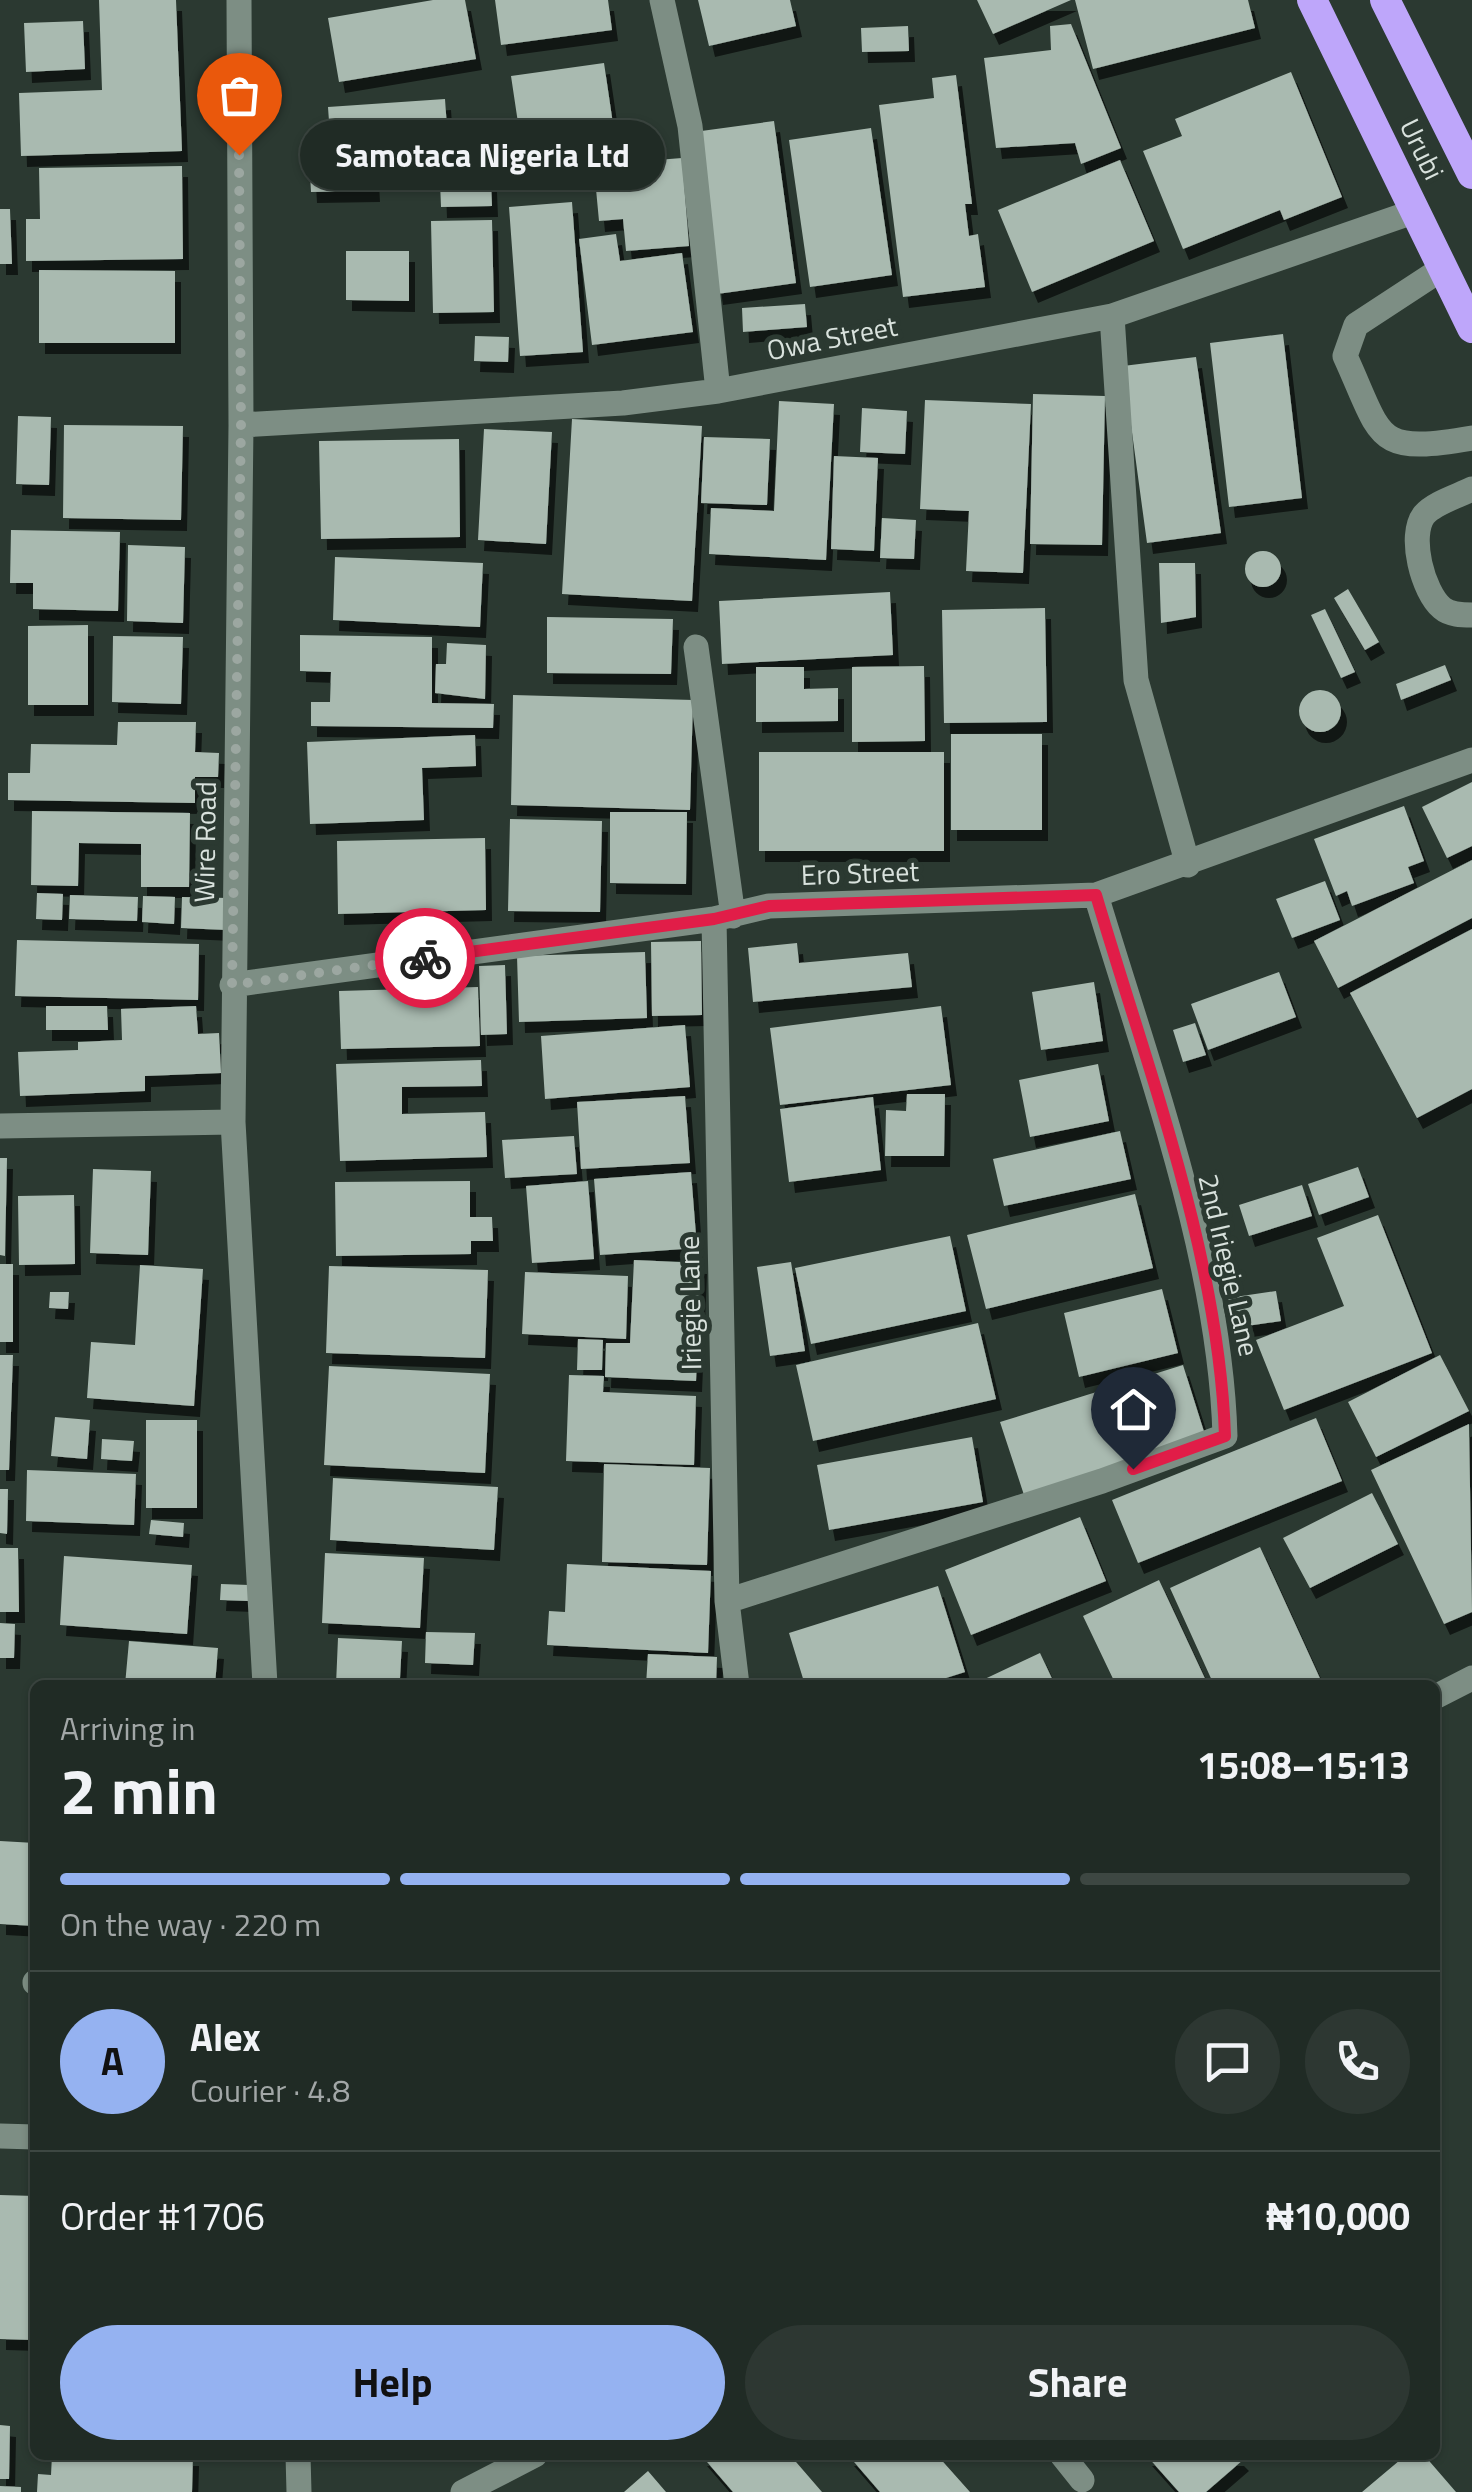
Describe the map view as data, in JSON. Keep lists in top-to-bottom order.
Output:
{
  "streets": {
    "highway": ["Urubi"],
    "street": [
      "Owa Street",
      "Wire Road",
      "Ero Street",
      "2nd Iriegie Lane",
      "Iriegie Lane"
    ]
  },
  "crossings": [
    ["Urubi", "Owa Street"],
    ["Owa Street", "Wire Road"],
    ["Wire Road", "Ero Street"],
    ["Ero Street", "2nd Iriegie Lane"],
    ["Ero Street", "Iriegie Lane"],
    ["2nd Iriegie Lane", "Iriegie Lane"]
  ],
  "places": ["Samotaca Nigeria Ltd"],
  "page": {
    "bubble": "Samotaca Nigeria Ltd",
    "heading": ["2 min", "Arriving in", "15:08–15:13"],
    "panel": [
      "Alex",
      "Courier · 4.8",
      "Order #1706",
      "₦10,000"
    ],
    "bar": "On the way · 220 m",
    "round": "A",
    "buttons": ["Help", "Share"]
  }
}
